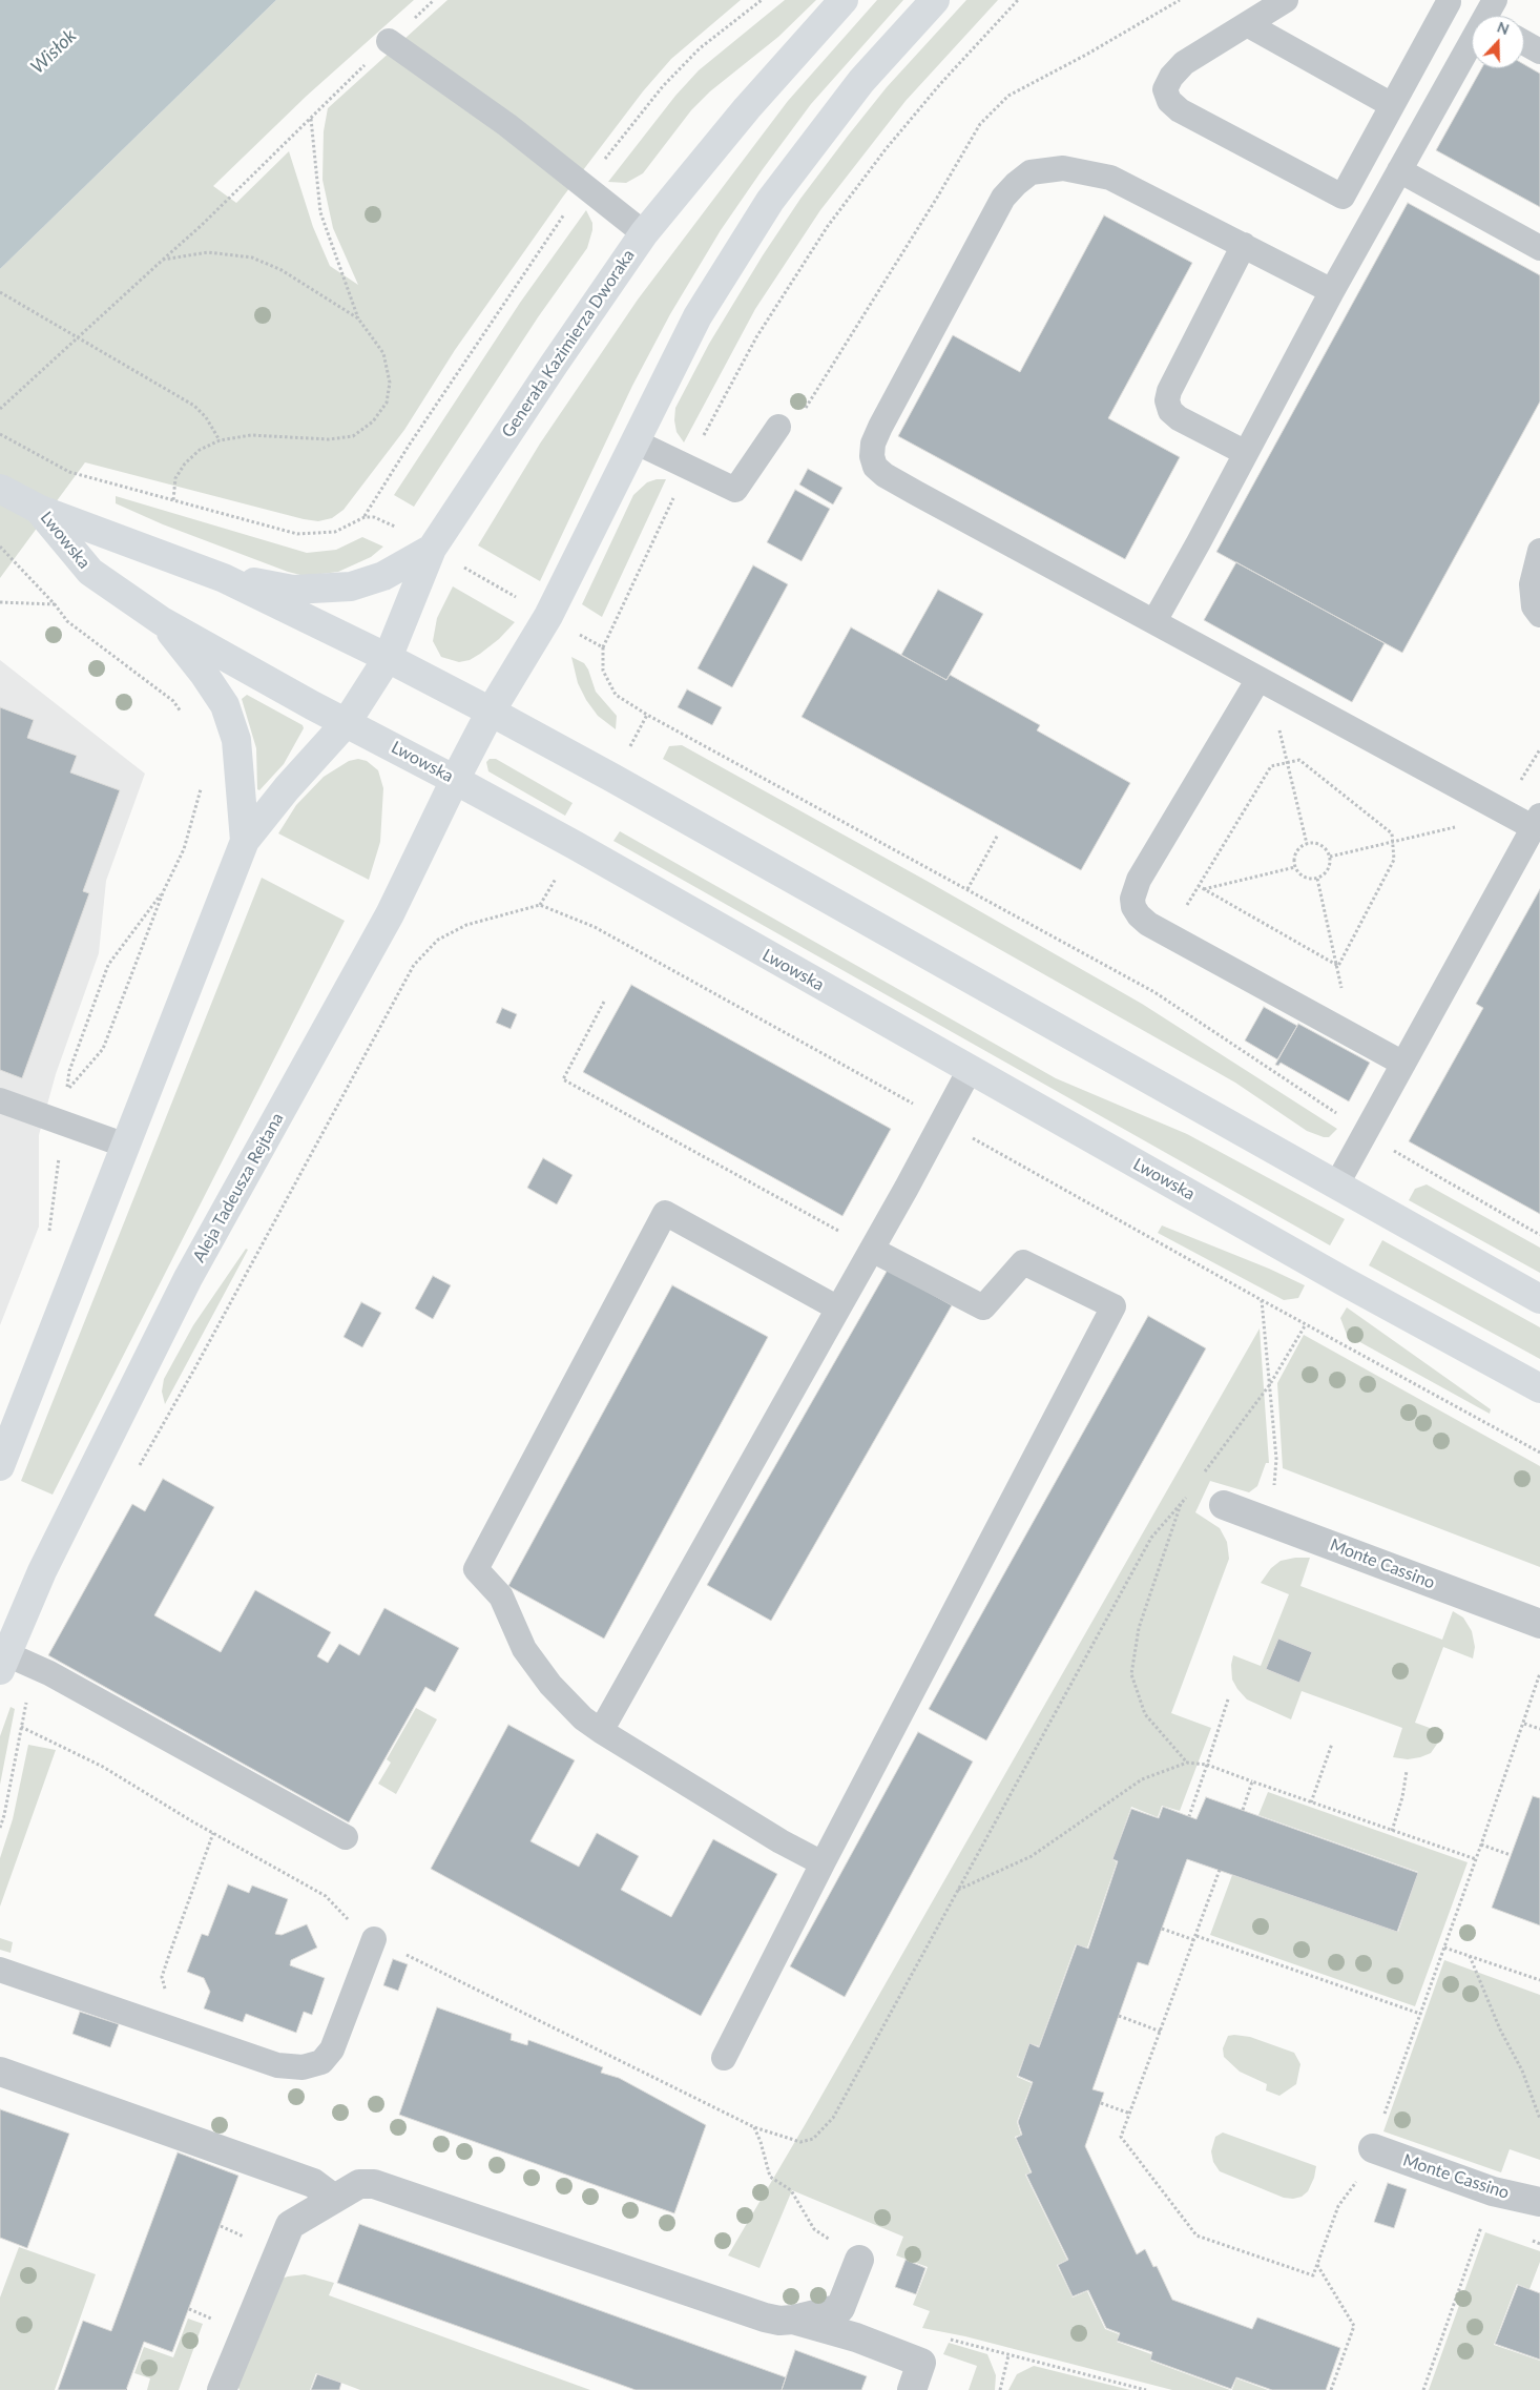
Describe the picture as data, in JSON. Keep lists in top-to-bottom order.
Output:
{
  "streets": {
    "main road": ["Generała Kazimierza Dworaka", "Lwowska", "Aleja Tadeusza Rejtana"],
    "street": ["Monte Cassino"]
  },
  "crossings": [
    ["Generała Kazimierza Dworaka", "Lwowska"],
    ["Lwowska", "Aleja Tadeusza Rejtana"]
  ],
  "water": ["Wisłok"],
  "north": "top"
}
